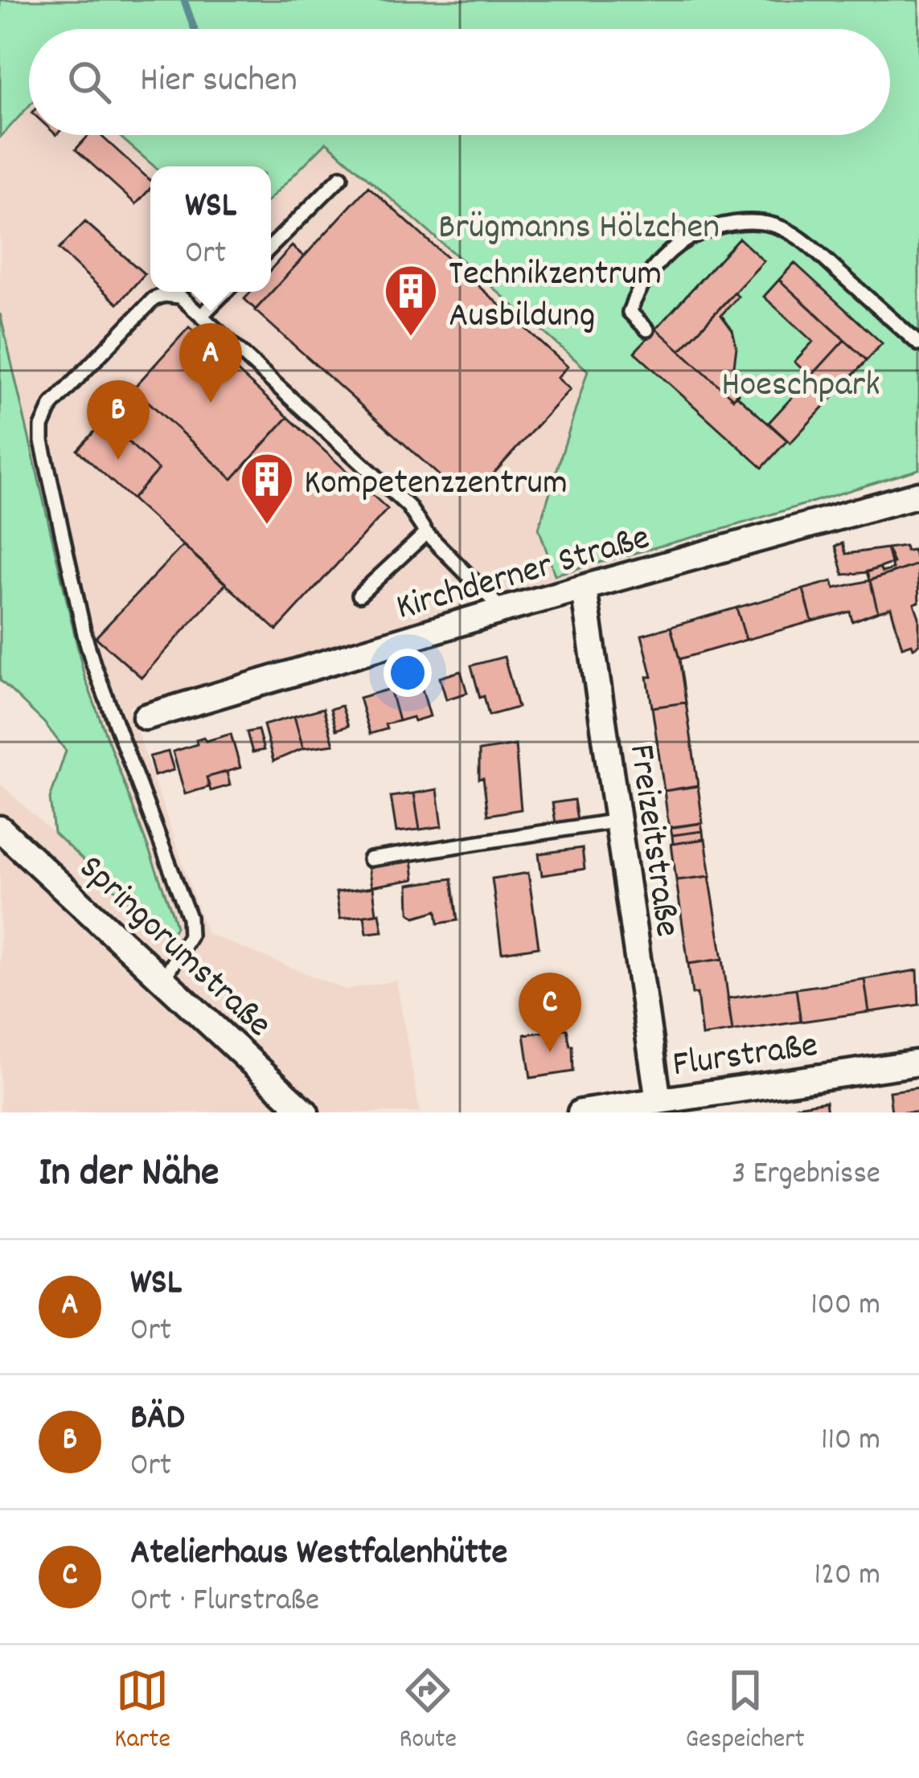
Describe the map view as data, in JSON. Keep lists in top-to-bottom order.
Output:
{
  "streets": {
    "street": [
      "Kirchderner Straße",
      "Freizeitstraße",
      "Springorumstraße",
      "Flurstraße"
    ]
  },
  "crossings": [
    ["Kirchderner Straße", "Freizeitstraße"],
    ["Freizeitstraße", "Flurstraße"]
  ],
  "parks": ["Brügmanns Hölzchen", "Hoeschpark"],
  "places": {
    "building": ["Technikzentrum Ausbildung", "Kompetenzzentrum"]
  },
  "page": {
    "search": "Hier suchen",
    "popup": ["WSL", "Ort"],
    "pins": ["A", "B", "C"],
    "heading": ["In der Nähe", "3 Ergebnisse"],
    "list": [
      {
        "mark": "A",
        "name": "WSL",
        "note": "Ort",
        "value": "100 m"
      },
      {
        "mark": "B",
        "name": "BÄD",
        "note": "Ort",
        "value": "110 m"
      },
      {
        "mark": "C",
        "name": "Atelierhaus Westfalenhütte",
        "note": "Ort · Flurstraße",
        "value": "120 m"
      }
    ],
    "nav": ["Karte", "Route", "Gespeichert"]
  }
}
